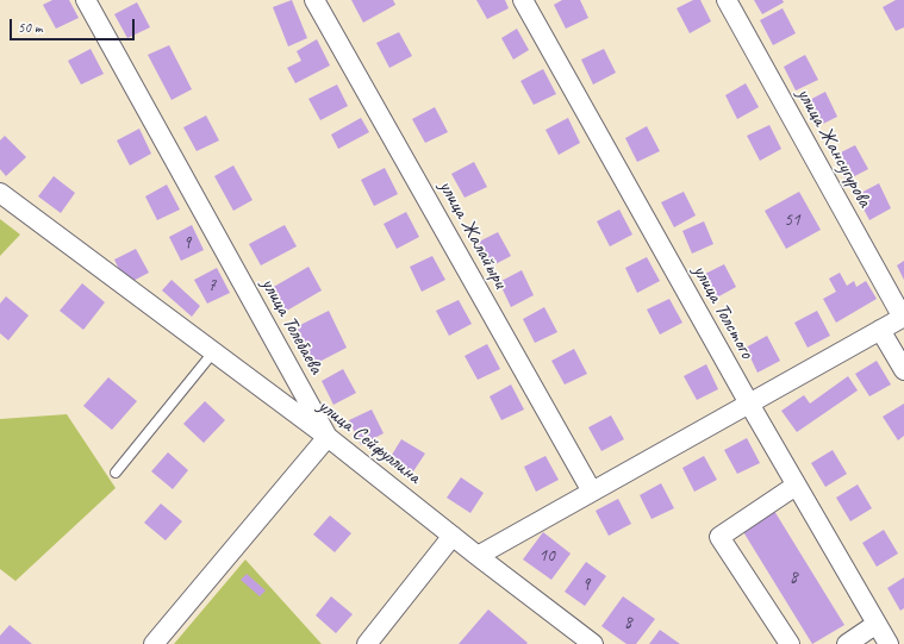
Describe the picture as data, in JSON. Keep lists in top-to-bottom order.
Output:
{
  "streets": {
    "street": [
      "улица Жансугурова",
      "улица Жалайыри",
      "улица Толстого",
      "улица Толебаева",
      "улица Сейфуллина"
    ]
  },
  "crossings": [
    ["улица Толебаева", "улица Сейфуллина"]
  ],
  "house_numbers": [
    "51",
    "9",
    "7",
    "10",
    "8",
    "9",
    "8"
  ],
  "scale_bar": "50 m"
}
